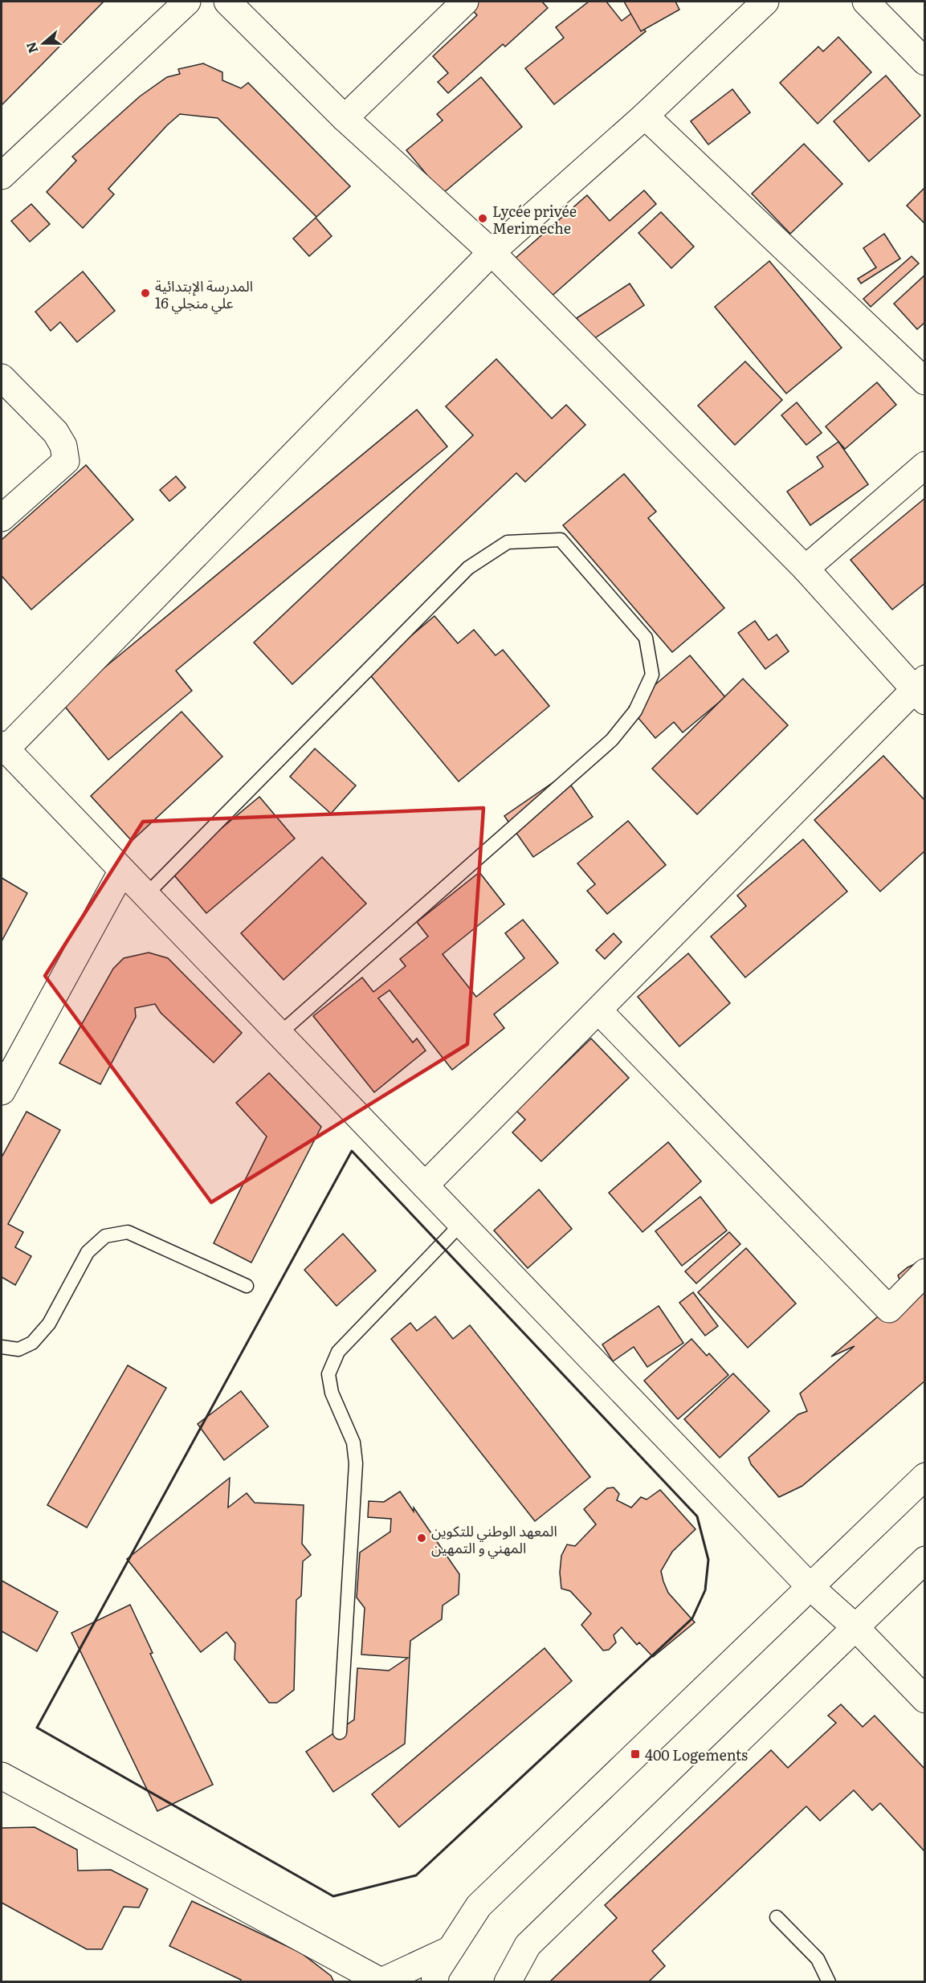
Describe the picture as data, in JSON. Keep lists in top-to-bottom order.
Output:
{
  "places": {
    "other": ["Lycée privée Merimeche", "المدرسة الإبتدائية علي منجلي 16", "المعهد الوطني للتكوين المهني و التمهين"],
    "transit": ["400 Logements"]
  },
  "north": "left"
}
